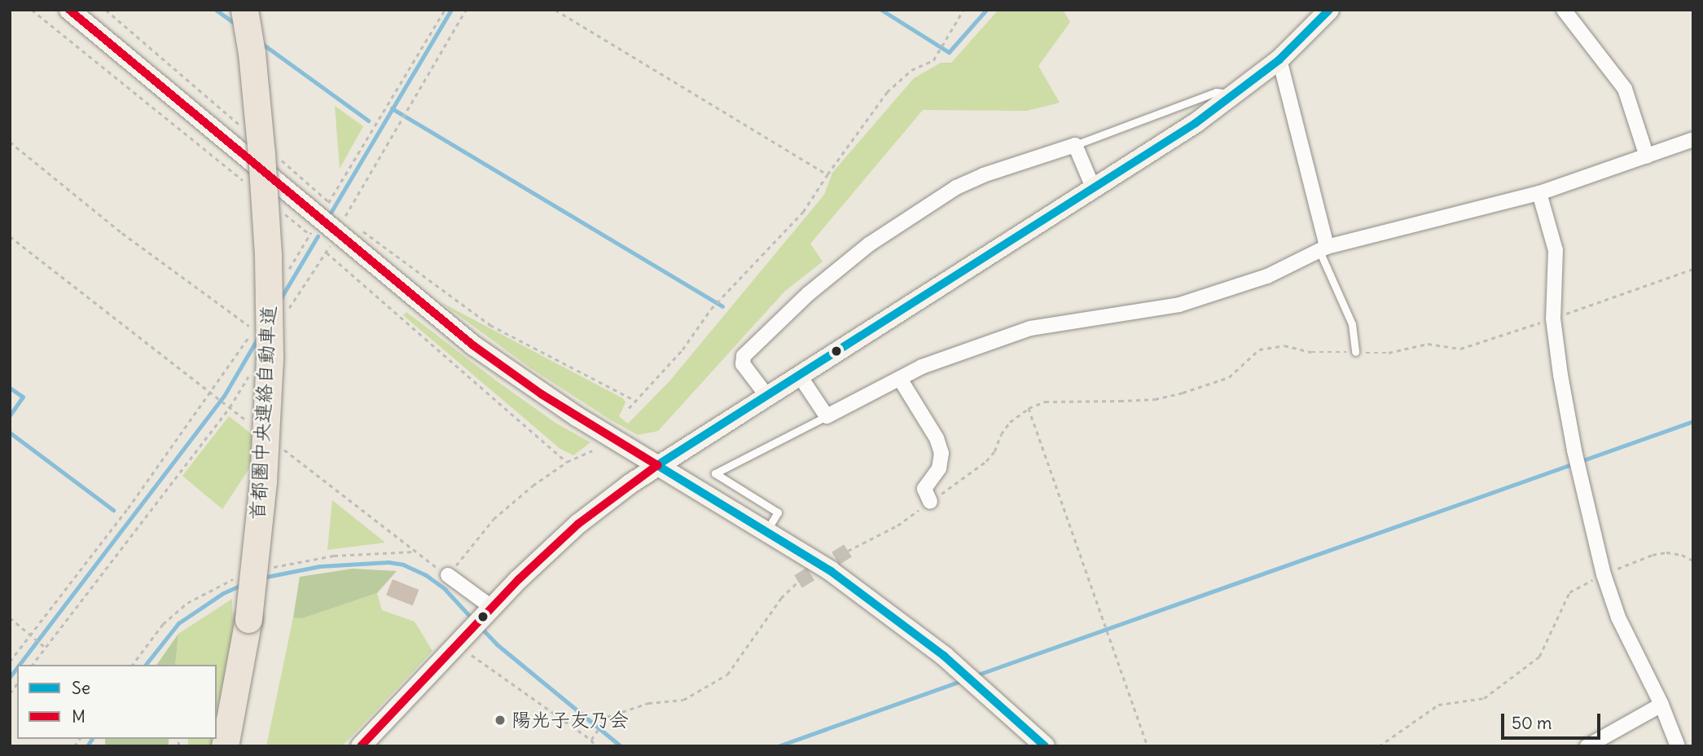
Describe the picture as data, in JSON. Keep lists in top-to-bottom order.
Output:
{
  "streets": {
    "highway": ["首都圏中央連絡自動車道"]
  },
  "places": ["陽光子友乃会"],
  "lines": ["transit line Se", "transit line M"],
  "legend": ["Se", "M"],
  "scale_bar": "50 m"
}
